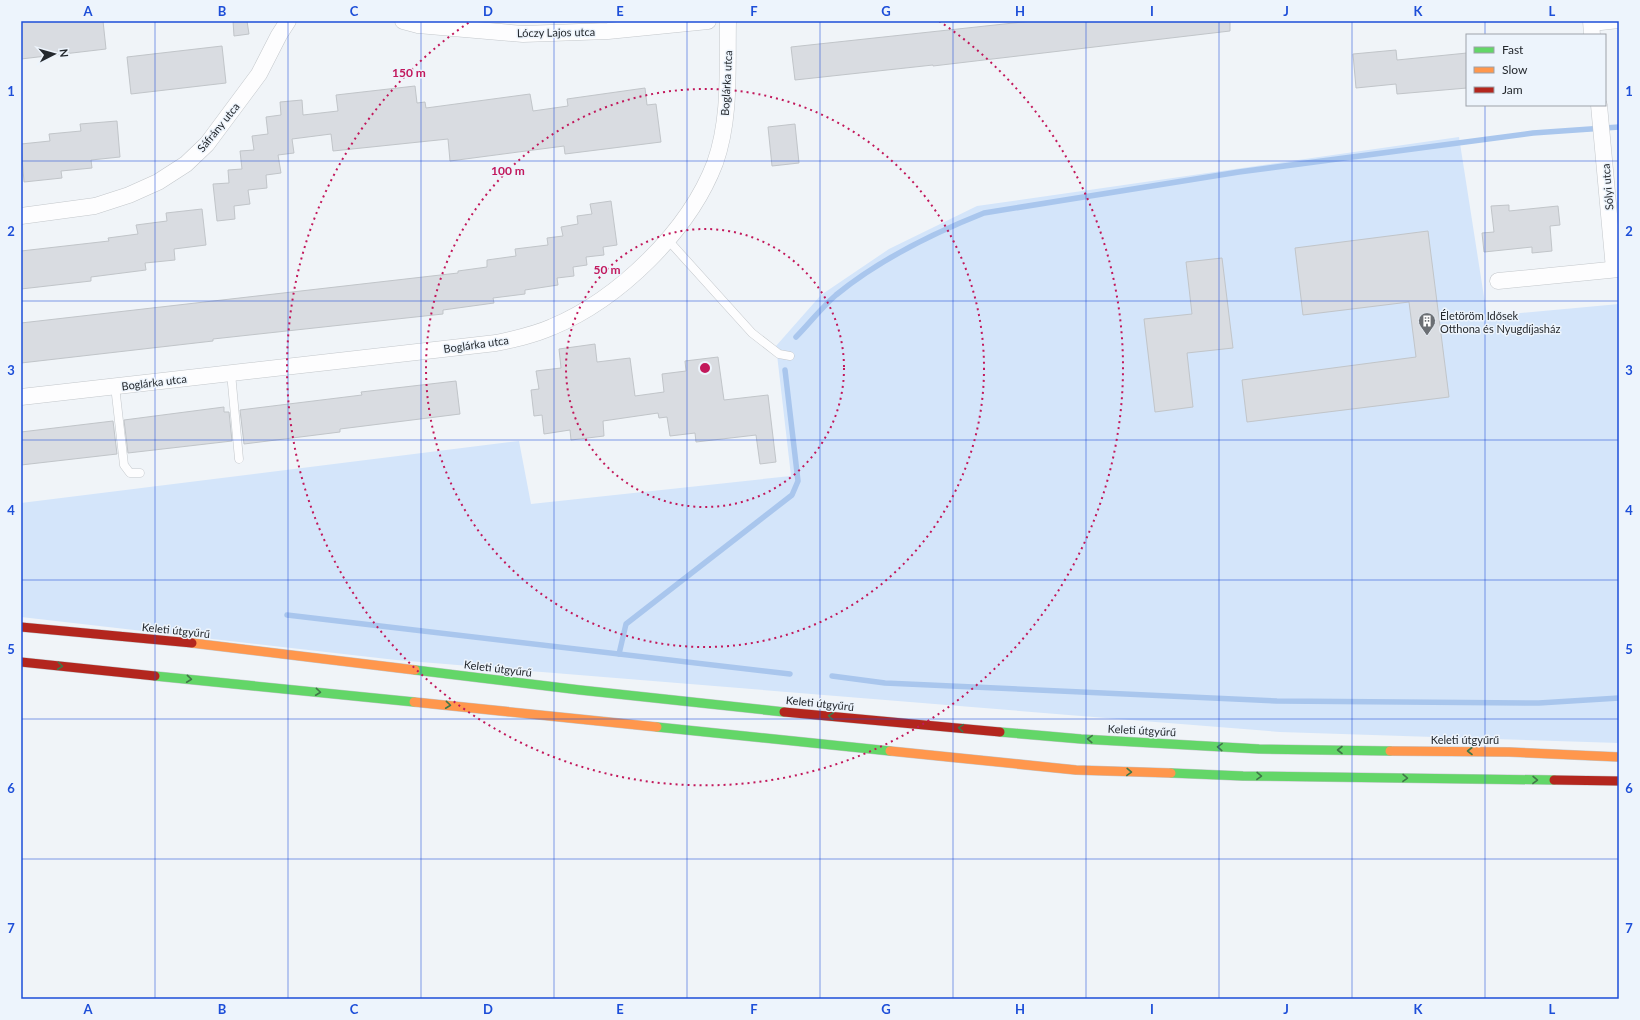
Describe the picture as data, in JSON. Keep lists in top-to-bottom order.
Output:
{
  "streets": {
    "main road": ["Keleti útgyűrű"],
    "street": [
      "Lóczy Lajos utca",
      "Boglárka utca",
      "Sáfrány utca",
      "Sólyi utca"
    ]
  },
  "places": {
    "building": ["Életöröm Idősek Otthona és Nyugdíjasház"]
  },
  "legend": ["Fast", "Slow", "Jam"],
  "north": "right",
  "grid": {
    "columns": [
      "A",
      "B",
      "C",
      "D",
      "E",
      "F",
      "G",
      "H",
      "I",
      "J",
      "K",
      "L"
    ],
    "rows": [
      "1",
      "2",
      "3",
      "4",
      "5",
      "6",
      "7"
    ]
  },
  "rings": ["150 m", "100 m", "50 m"]
}
